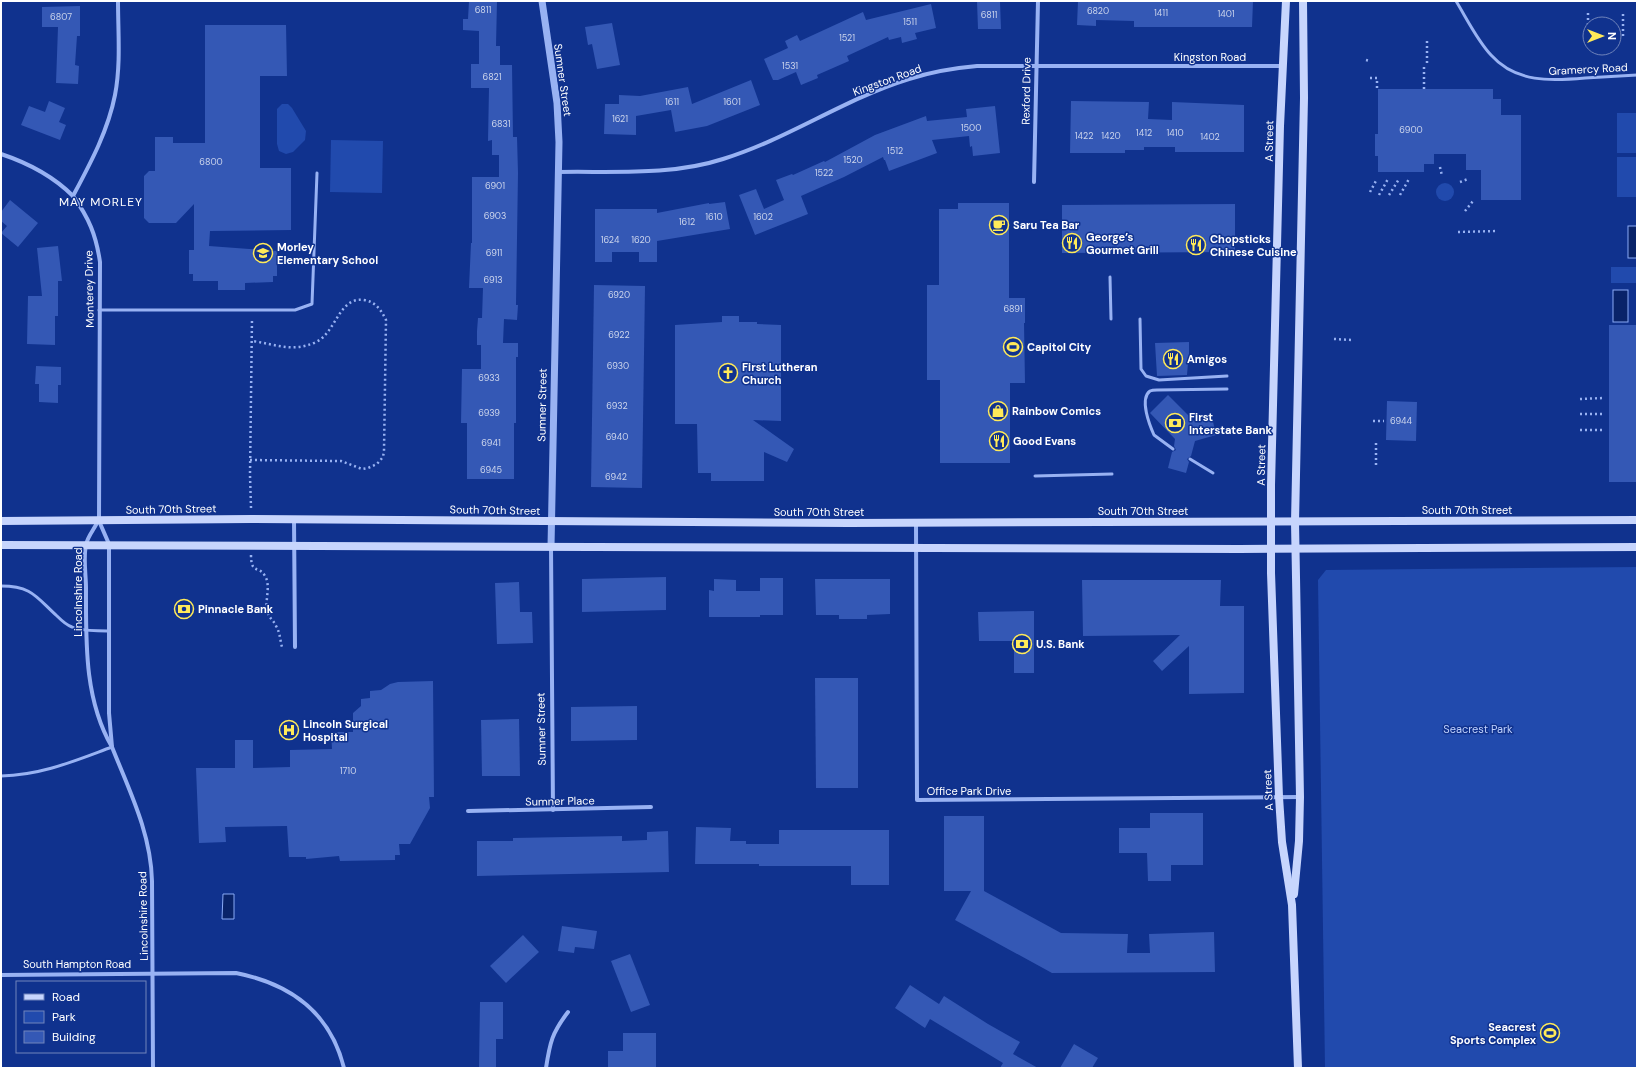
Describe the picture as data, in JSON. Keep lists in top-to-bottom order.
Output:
{
  "streets": {
    "main road": ["A Street", "South 70th Street"],
    "street": [
      "Kingston Road",
      "Sumner Street",
      "Rexford Drive",
      "Monterey Drive",
      "Lincolnshire Road",
      "Office Park Drive",
      "Sumner Place",
      "South Hampton Road"
    ],
    "lane": ["Gramercy Road"]
  },
  "crossings": [
    ["Kingston Road", "Sumner Street"],
    ["Kingston Road", "Rexford Drive"],
    ["Kingston Road", "A Street"],
    ["Sumner Street", "South 70th Street"],
    ["Sumner Street", "Sumner Place"],
    ["A Street", "South 70th Street"],
    ["A Street", "Office Park Drive"],
    ["Monterey Drive", "South 70th Street"],
    ["Monterey Drive", "Lincolnshire Road"],
    ["South 70th Street", "Lincolnshire Road"],
    ["South 70th Street", "Office Park Drive"],
    ["Lincolnshire Road", "South Hampton Road"]
  ],
  "districts": ["MAY MORLEY"],
  "parks": ["Seacrest Park"],
  "places": {
    "cafe": ["Saru Tea Bar"],
    "restaurant": [
      "George’s Gourmet Grill",
      "Chopsticks Chinese Cuisine",
      "Amigos",
      "Good Evans"
    ],
    "school or university": ["Morley Elementary School"],
    "sports": ["Capitol City", "Seacrest Sports Complex"],
    "church": ["First Lutheran Church"],
    "shop": ["Rainbow Comics"],
    "bank": ["First Interstate Bank", "Pinnacle Bank", "U.S. Bank"],
    "hospital": ["Lincoln Surgical Hospital"]
  },
  "house_numbers": [
    "6811",
    "6820",
    "1411",
    "1401",
    "6811",
    "6807",
    "1511",
    "1521",
    "1531",
    "6821",
    "1611",
    "1601",
    "1621",
    "6831",
    "1500",
    "6900",
    "1412",
    "1410",
    "1422",
    "1420",
    "1402",
    "1512",
    "1520",
    "6800",
    "1522",
    "6901",
    "6903",
    "1610",
    "1602",
    "1612",
    "1624",
    "1620",
    "6911",
    "6913",
    "6920",
    "6891",
    "6922",
    "6930",
    "6933",
    "6932",
    "6939",
    "6944",
    "6940",
    "6941",
    "6945",
    "6942",
    "1710"
  ],
  "legend": ["Road", "Park", "Building"],
  "north": "right"
}
